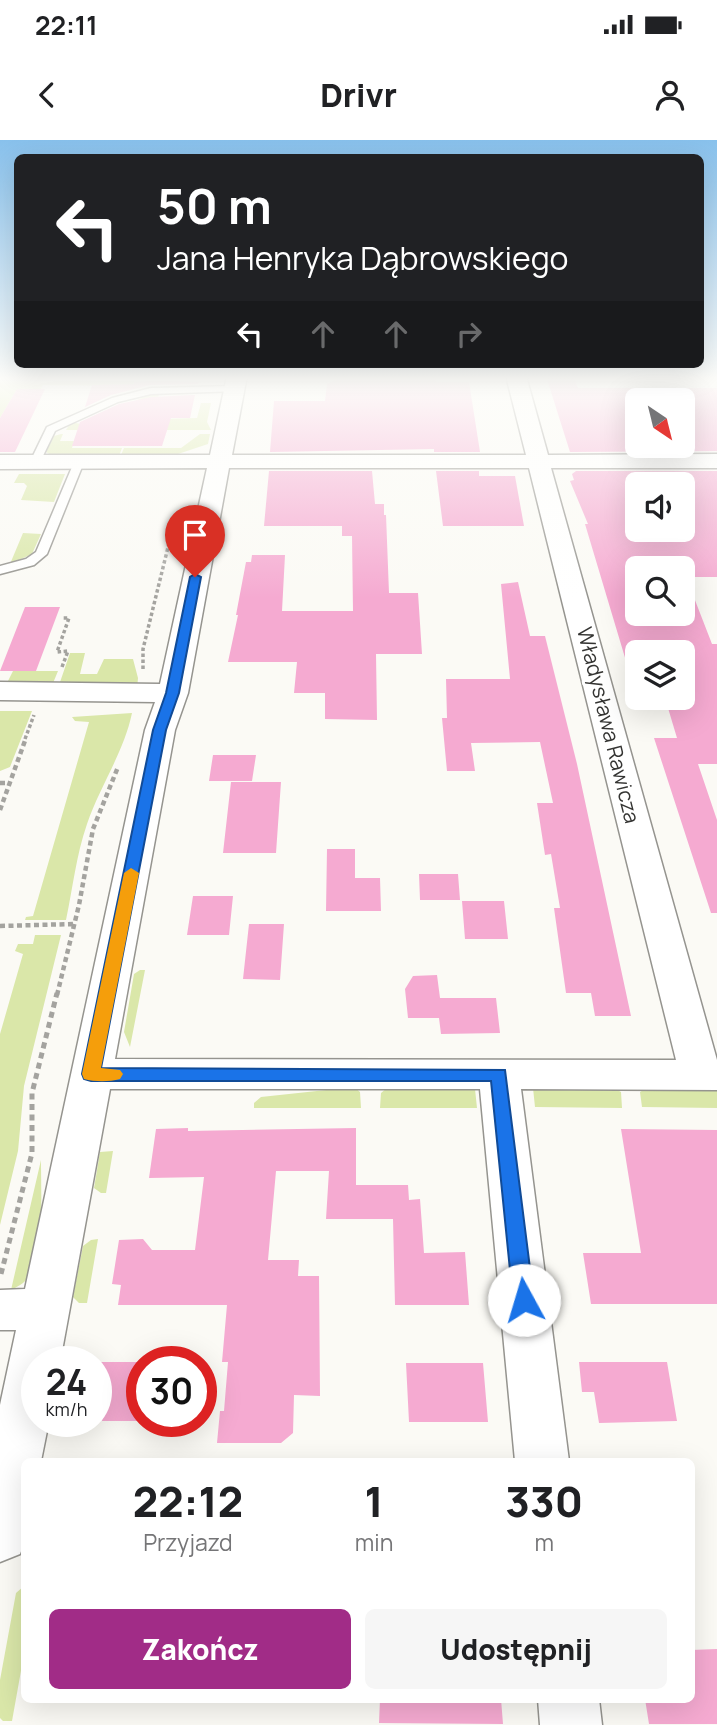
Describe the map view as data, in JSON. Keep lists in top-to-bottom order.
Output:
{
  "streets": {
    "street": ["Władysława Rawicza"]
  },
  "north": "bottom right",
  "page": {
    "status": "22:11",
    "header": "Drivr",
    "turn": ["50 m", "Jana Henryka Dąbrowskiego"],
    "speed": "24 km/h",
    "limit": "30",
    "eta": [
      "22:12",
      "Przyjazd",
      "1",
      "min",
      "330",
      "m"
    ],
    "buttons": ["Zakończ", "Udostępnij"]
  }
}
